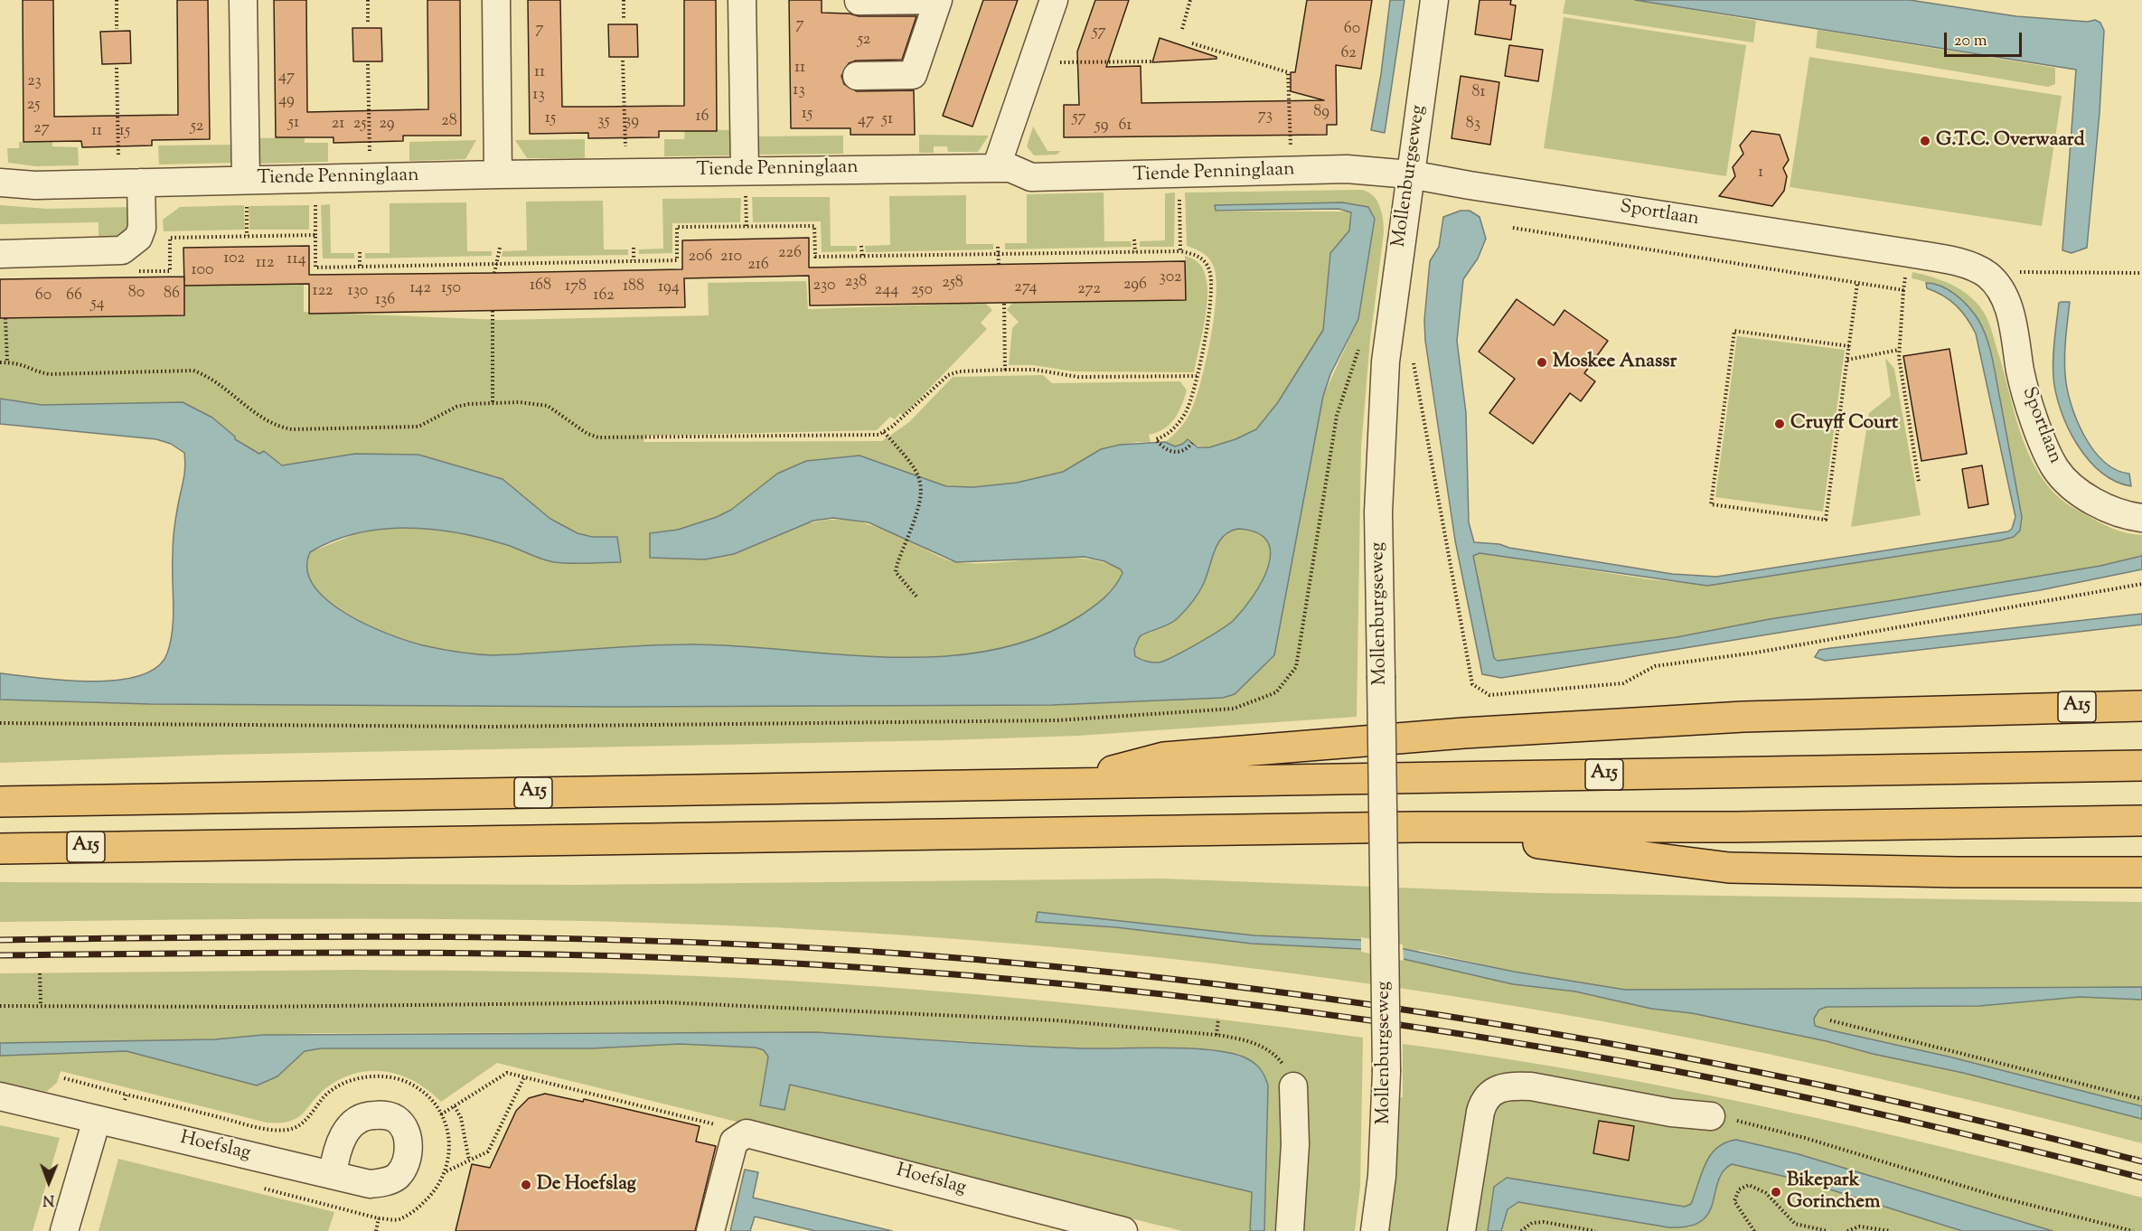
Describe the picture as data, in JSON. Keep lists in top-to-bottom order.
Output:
{
  "streets": {
    "highway": ["A15"],
    "street": [
      "Tiende Penninglaan",
      "Mollenburgseweg",
      "Sportlaan",
      "Hoefslag"
    ]
  },
  "crossings": [
    ["Tiende Penninglaan", "Mollenburgseweg"],
    ["Tiende Penninglaan", "Sportlaan"],
    ["Mollenburgseweg", "Sportlaan"]
  ],
  "places": [
    "G.T.C. Overwaard",
    "Moskee Anassr",
    "Cruyff Court",
    "De Hoefslag",
    "Bikepark Gorinchem"
  ],
  "house_numbers": [
    "7",
    "7",
    "60",
    "57",
    "52",
    "62",
    "11",
    "11",
    "47",
    "23",
    "13",
    "81",
    "13",
    "49",
    "25",
    "89",
    "15",
    "73",
    "16",
    "57",
    "15",
    "51",
    "47",
    "28",
    "35",
    "39",
    "51",
    "21",
    "25",
    "29",
    "83",
    "59",
    "61",
    "52",
    "27",
    "11",
    "15",
    "1",
    "226",
    "206",
    "210",
    "102",
    "114",
    "112",
    "216",
    "100",
    "302",
    "238",
    "258",
    "296",
    "168",
    "230",
    "178",
    "188",
    "194",
    "274",
    "142",
    "150",
    "272",
    "244",
    "250",
    "122",
    "130",
    "80",
    "86",
    "60",
    "66",
    "162",
    "136",
    "54"
  ],
  "scale_bar": "20 m",
  "north": "bottom"
}
